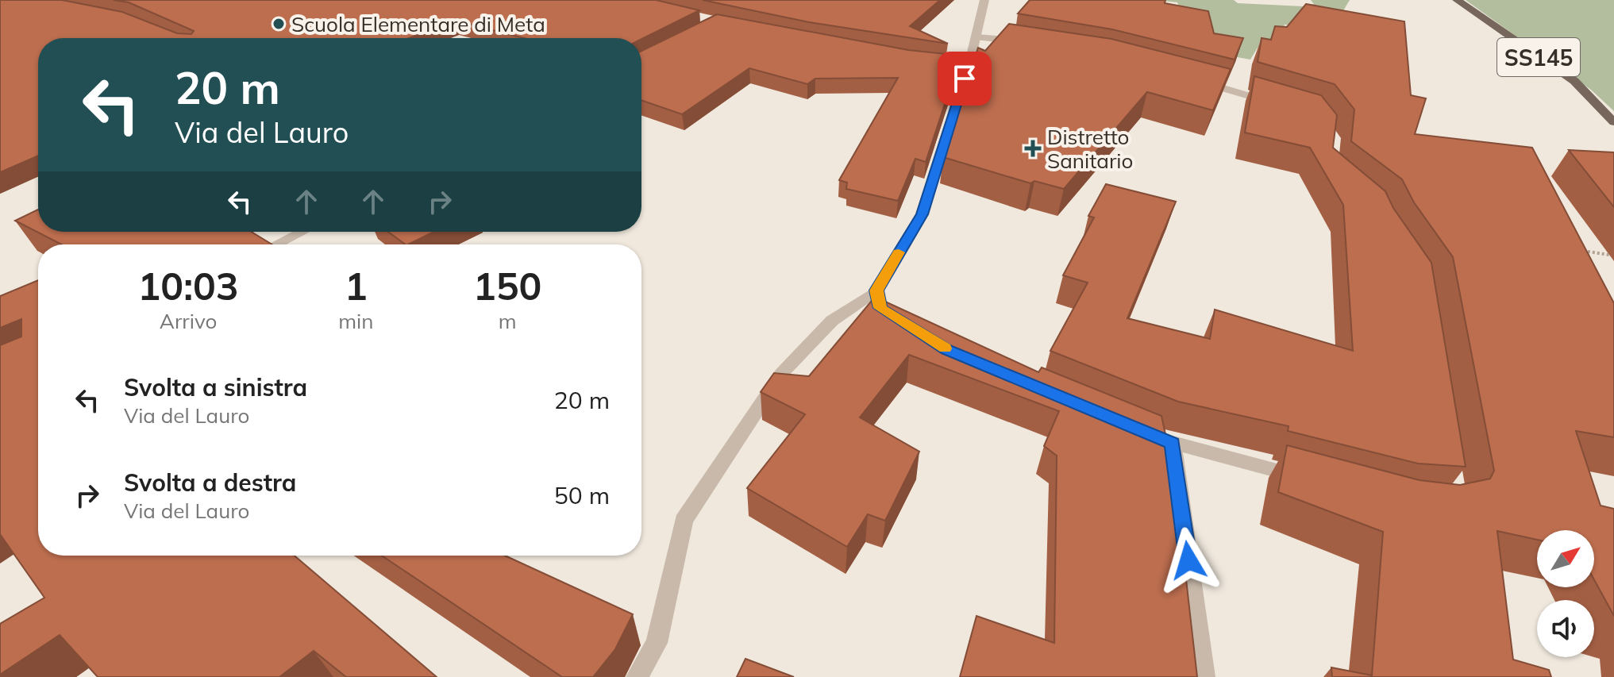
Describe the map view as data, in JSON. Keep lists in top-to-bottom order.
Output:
{
  "streets": {
    "main road": ["SS145"]
  },
  "places": {
    "other": ["Scuola Elementare di Meta"],
    "health": ["Distretto Sanitario"]
  },
  "north": "top right",
  "page": {
    "turn": ["20 m", "Via del Lauro"],
    "eta": [
      "10:03",
      "Arrivo",
      "1",
      "min",
      "150",
      "m"
    ],
    "list": [
      {
        "name": "Svolta a sinistra",
        "note": "Via del Lauro",
        "value": "20 m"
      },
      {
        "name": "Svolta a destra",
        "note": "Via del Lauro",
        "value": "50 m"
      }
    ]
  }
}
